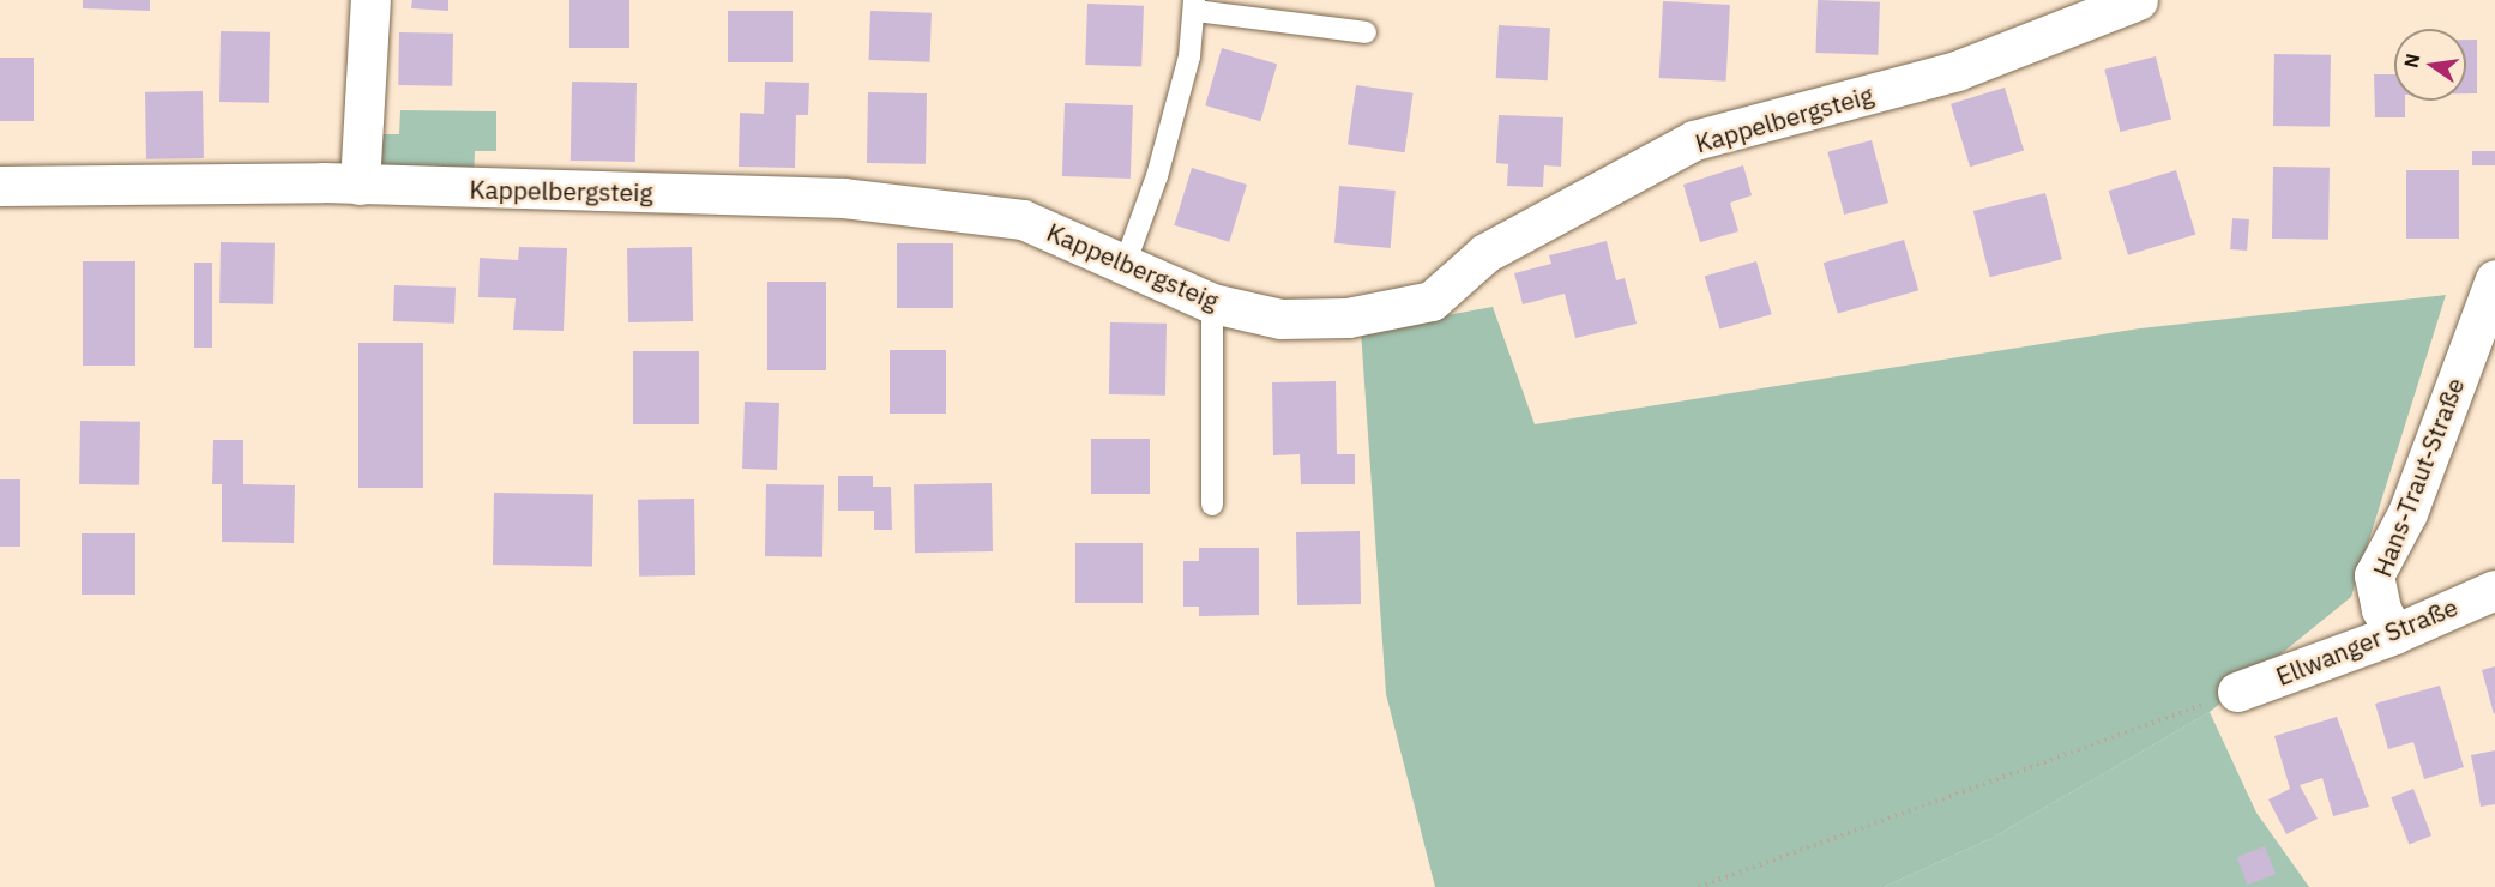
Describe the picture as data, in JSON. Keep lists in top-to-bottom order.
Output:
{
  "streets": {
    "street": ["Kappelbergsteig", "Hans-Traut-Straße", "Ellwanger Straße"]
  },
  "crossings": [
    ["Hans-Traut-Straße", "Ellwanger Straße"]
  ],
  "north": "left"
}
